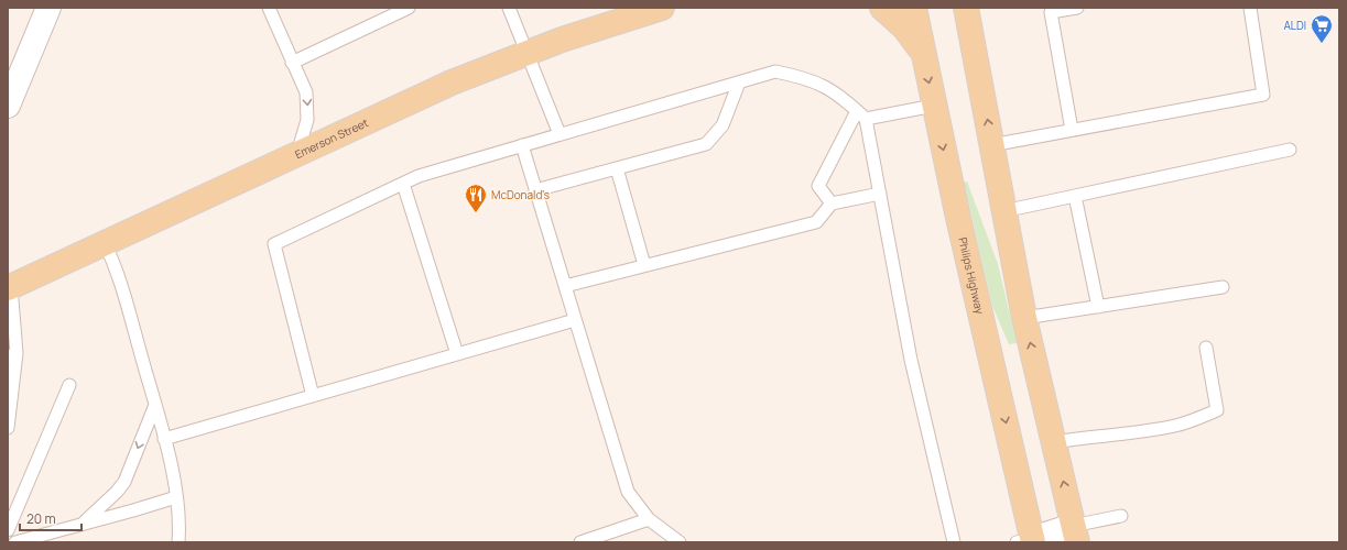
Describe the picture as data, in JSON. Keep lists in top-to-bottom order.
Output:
{
  "streets": {
    "main road": ["Emerson Street", "Philips Highway"]
  },
  "places": {
    "supermarket": ["ALDI"],
    "restaurant": ["McDonald's"]
  },
  "scale_bar": "20 m"
}
